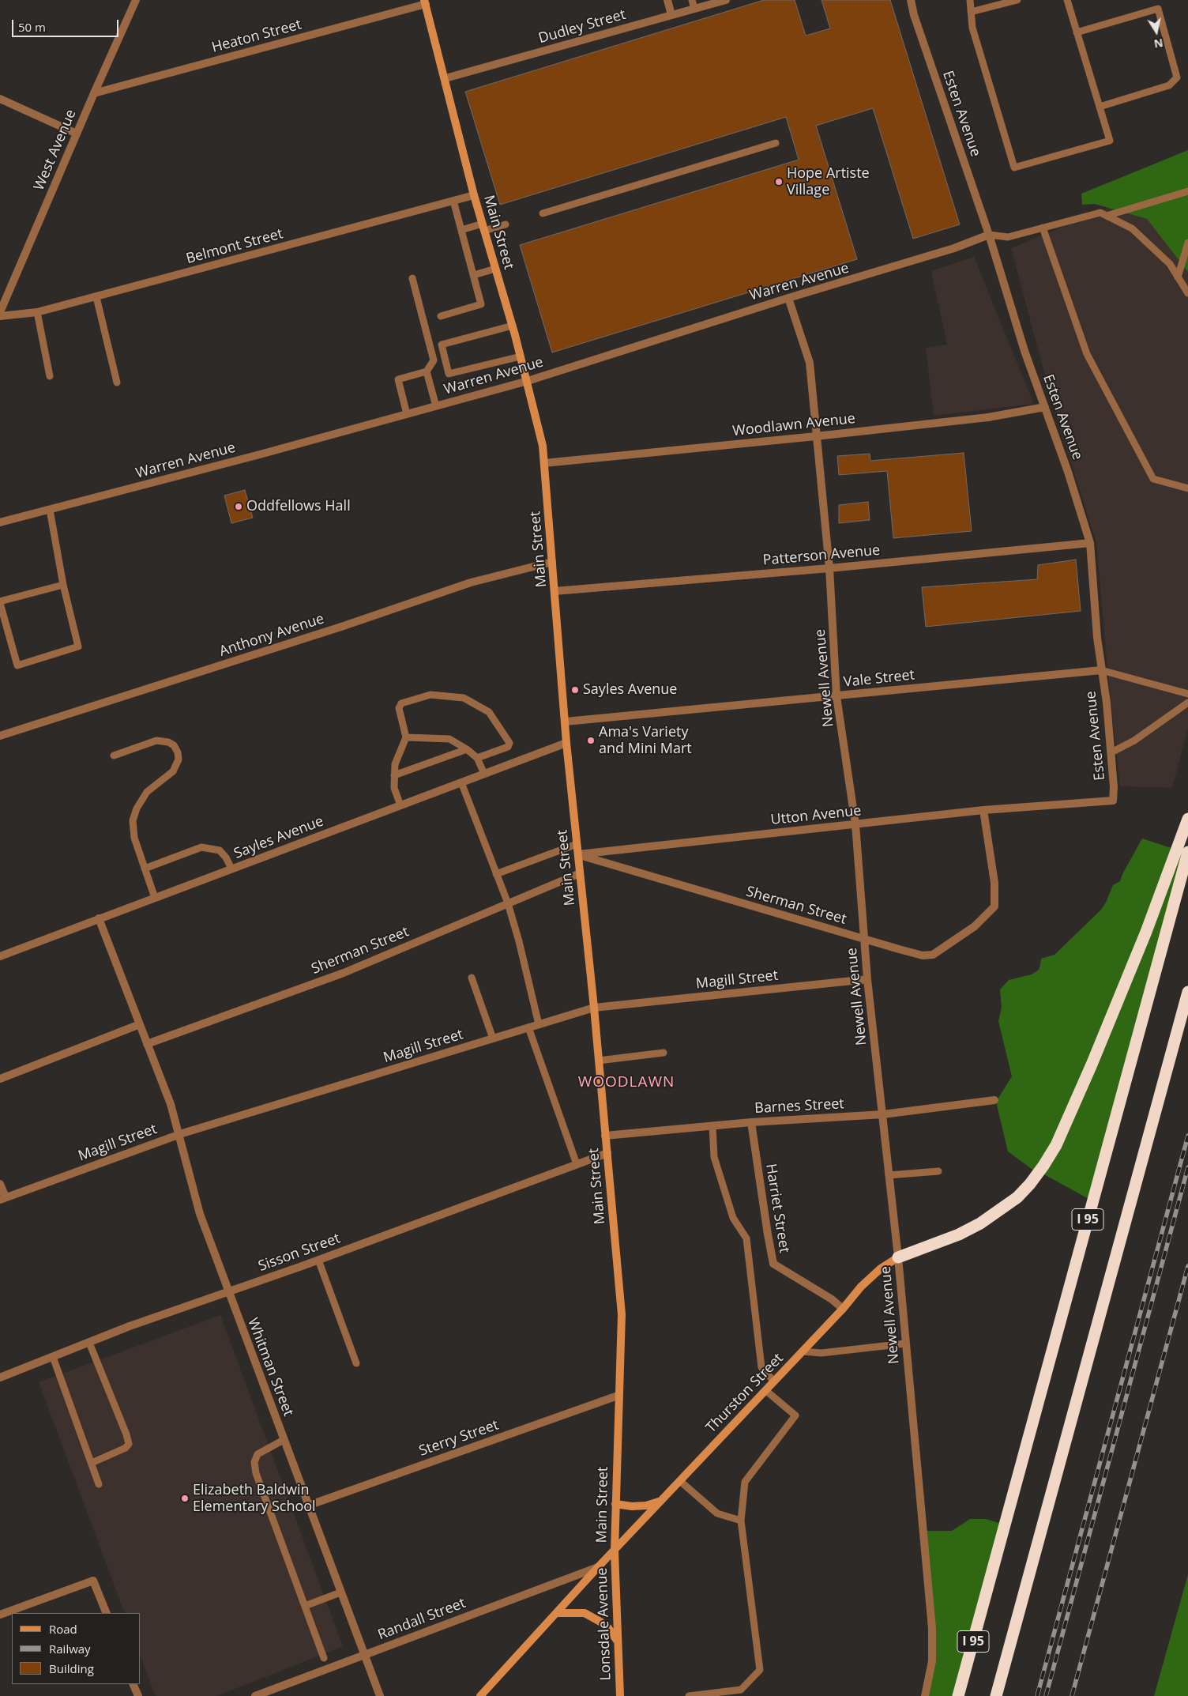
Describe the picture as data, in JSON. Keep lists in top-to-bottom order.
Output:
{
  "streets": {
    "highway": ["I 95"],
    "main road": ["Main Street", "Thurston Street", "Lonsdale Avenue"],
    "street": [
      "Dudley Street",
      "Heaton Street",
      "Esten Avenue",
      "West Avenue",
      "Belmont Street",
      "Warren Avenue",
      "Woodlawn Avenue",
      "Patterson Avenue",
      "Anthony Avenue",
      "Newell Avenue",
      "Vale Street",
      "Utton Avenue",
      "Sayles Avenue",
      "Sherman Street",
      "Magill Street",
      "Barnes Street",
      "Harriet Street",
      "Sisson Street",
      "Whitman Street",
      "Sterry Street",
      "Randall Street"
    ]
  },
  "crossings": [
    ["Dudley Street", "Main Street"],
    ["Heaton Street", "West Avenue"],
    ["Heaton Street", "Main Street"],
    ["Esten Avenue", "Warren Avenue"],
    ["Esten Avenue", "Woodlawn Avenue"],
    ["Esten Avenue", "Patterson Avenue"],
    ["Esten Avenue", "Vale Street"],
    ["Esten Avenue", "Utton Avenue"],
    ["Main Street", "Belmont Street"],
    ["Main Street", "Warren Avenue"],
    ["Main Street", "Woodlawn Avenue"],
    ["Main Street", "Patterson Avenue"],
    ["Main Street", "Anthony Avenue"],
    ["Main Street", "Vale Street"],
    ["Main Street", "Utton Avenue"],
    ["Main Street", "Sayles Avenue"],
    ["Main Street", "Sherman Street"],
    ["Main Street", "Magill Street"],
    ["Main Street", "Barnes Street"],
    ["Main Street", "Sisson Street"],
    ["Main Street", "Thurston Street"],
    ["Main Street", "Sterry Street"],
    ["Main Street", "Randall Street"],
    ["Main Street", "Lonsdale Avenue"],
    ["Warren Avenue", "Newell Avenue"],
    ["Woodlawn Avenue", "Newell Avenue"],
    ["Patterson Avenue", "Newell Avenue"],
    ["Newell Avenue", "Vale Street"],
    ["Newell Avenue", "Utton Avenue"],
    ["Newell Avenue", "Sherman Street"],
    ["Newell Avenue", "Magill Street"],
    ["Newell Avenue", "Barnes Street"],
    ["Newell Avenue", "Thurston Street"],
    ["Utton Avenue", "Sherman Street"],
    ["Sherman Street", "Whitman Street"],
    ["Magill Street", "Whitman Street"],
    ["Barnes Street", "Harriet Street"],
    ["Harriet Street", "Thurston Street"],
    ["Sisson Street", "Whitman Street"],
    ["Whitman Street", "Sterry Street"],
    ["Whitman Street", "Randall Street"],
    ["Thurston Street", "Lonsdale Avenue"]
  ],
  "districts": ["WOODLAWN"],
  "places": [
    "Hope Artiste Village",
    "Oddfellows Hall",
    "Sayles Avenue",
    "Ama's Variety and Mini Mart",
    "Elizabeth Baldwin Elementary School"
  ],
  "legend": ["Road", "Railway", "Building"],
  "scale_bar": "50 m",
  "north": "bottom"
}
